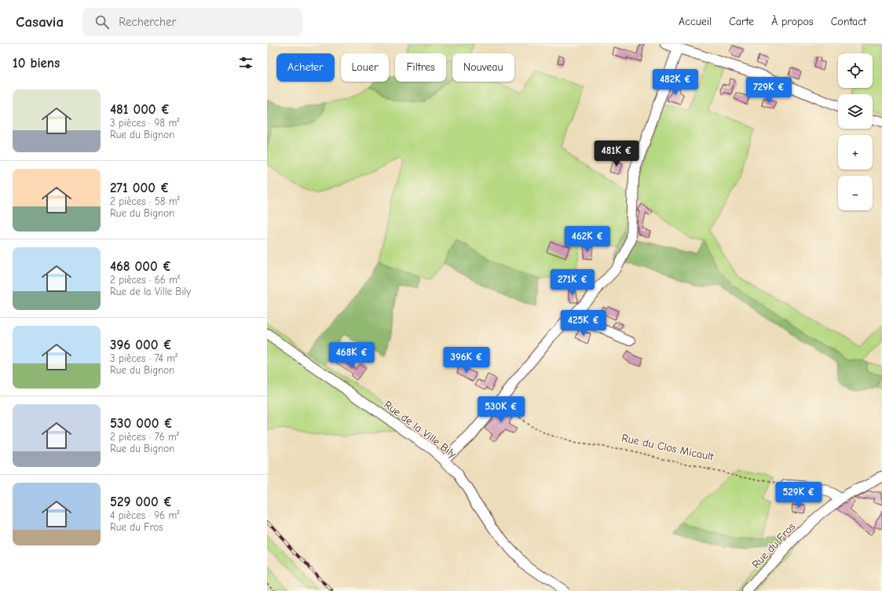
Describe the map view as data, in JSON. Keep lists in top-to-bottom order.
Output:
{
  "streets": {
    "street": ["Rue de la Ville Bily", "Rue du Fros"],
    "path": ["Rue du Clos Micault"]
  },
  "page": {
    "header": "Casavia",
    "search": "Rechercher",
    "nav": [
      "Accueil",
      "Carte",
      "À propos",
      "Contact"
    ],
    "heading": "10 biens",
    "map_buttons": ["+", "−"],
    "chip": [
      "Acheter",
      "Louer",
      "Filtres",
      "Nouveau"
    ],
    "price": [
      "482K €",
      "729K €",
      "481K €",
      "462K €",
      "271K €",
      "425K €",
      "468K €",
      "396K €",
      "530K €",
      "529K €"
    ],
    "list": [
      {
        "name": "481 000 €",
        "note": "3 pièces · 98 m² · Rue du Bignon"
      },
      {
        "name": "271 000 €",
        "note": "2 pièces · 58 m² · Rue du Bignon"
      },
      {
        "name": "468 000 €",
        "note": "2 pièces · 66 m² · Rue de la Ville Bily"
      },
      {
        "name": "396 000 €",
        "note": "3 pièces · 74 m² · Rue du Bignon"
      },
      {
        "name": "530 000 €",
        "note": "2 pièces · 76 m² · Rue du Bignon"
      },
      {
        "name": "529 000 €",
        "note": "4 pièces · 96 m² · Rue du Fros"
      }
    ]
  }
}
